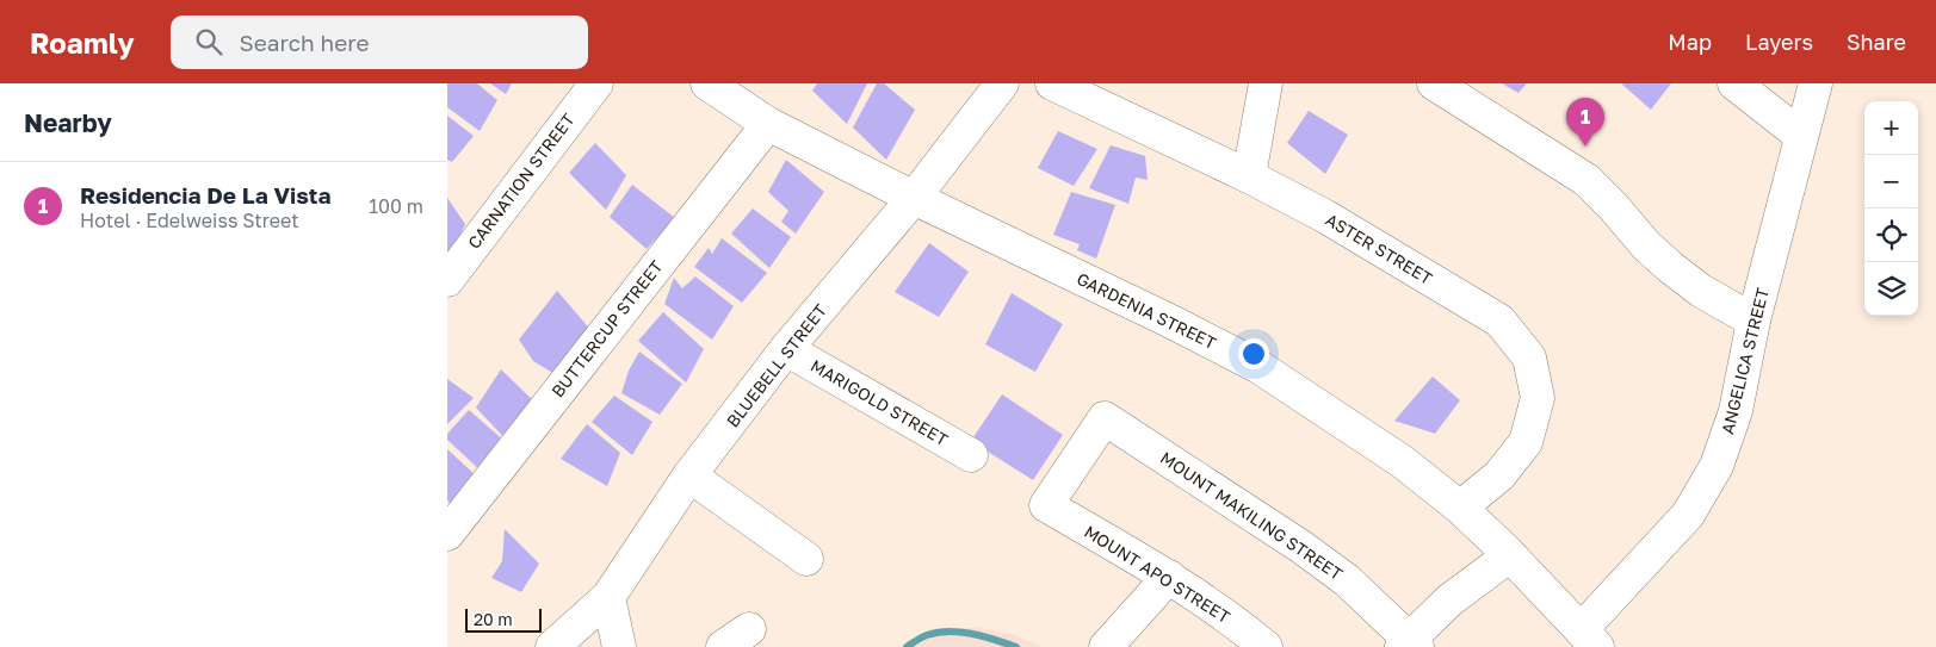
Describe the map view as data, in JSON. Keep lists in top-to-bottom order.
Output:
{
  "streets": {
    "street": [
      "CARNATION STREET",
      "ASTER STREET",
      "GARDENIA STREET",
      "BUTTERCUP STREET",
      "ANGELICA STREET",
      "BLUEBELL STREET",
      "MARIGOLD STREET",
      "MOUNT MAKILING STREET",
      "MOUNT APO STREET"
    ]
  },
  "crossings": [
    ["ASTER STREET", "GARDENIA STREET"],
    ["GARDENIA STREET", "BUTTERCUP STREET"],
    ["GARDENIA STREET", "ANGELICA STREET"],
    ["GARDENIA STREET", "BLUEBELL STREET"],
    ["BLUEBELL STREET", "MARIGOLD STREET"],
    ["MOUNT MAKILING STREET", "MOUNT APO STREET"]
  ],
  "scale_bar": "20 m",
  "page": {
    "header": "Roamly",
    "search": "Search here",
    "nav": ["Map", "Layers", "Share"],
    "heading": "Nearby",
    "pins": "1",
    "map_buttons": ["+", "−"],
    "list": [
      {
        "mark": "1",
        "name": "Residencia De La Vista",
        "note": "Hotel · Edelweiss Street",
        "value": "100 m"
      }
    ],
    "scale": "20 m"
  }
}
